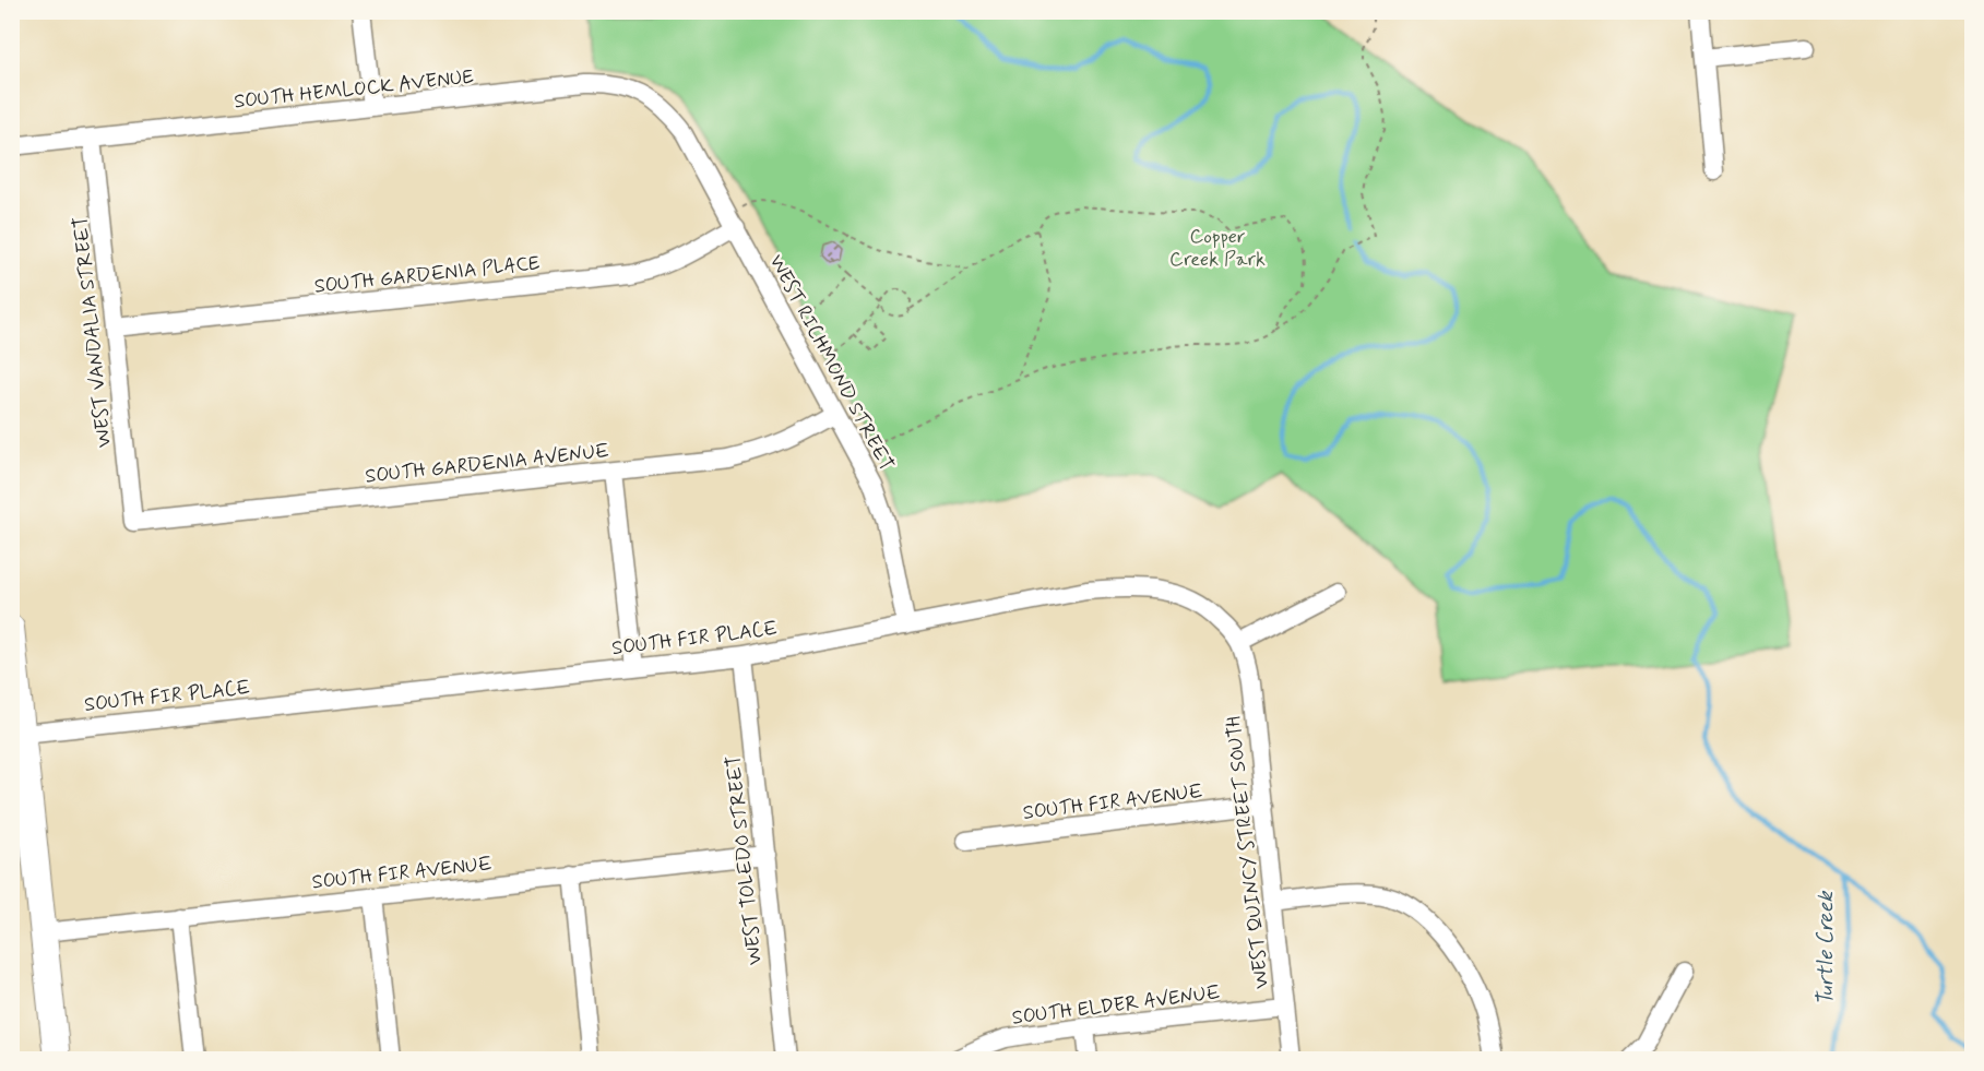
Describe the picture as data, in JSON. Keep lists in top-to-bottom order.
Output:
{
  "streets": {
    "street": [
      "SOUTH HEMLOCK AVENUE",
      "SOUTH GARDENIA PLACE",
      "WEST VANDALIA STREET",
      "WEST RICHMOND STREET",
      "SOUTH GARDENIA AVENUE",
      "SOUTH FIR PLACE",
      "SOUTH FIR AVENUE",
      "WEST QUINCY STREET SOUTH",
      "WEST TOLEDO STREET",
      "SOUTH ELDER AVENUE"
    ]
  },
  "crossings": [
    ["SOUTH HEMLOCK AVENUE", "WEST VANDALIA STREET"],
    ["SOUTH HEMLOCK AVENUE", "WEST RICHMOND STREET"],
    ["SOUTH GARDENIA PLACE", "WEST VANDALIA STREET"],
    ["SOUTH GARDENIA PLACE", "WEST RICHMOND STREET"],
    ["WEST VANDALIA STREET", "SOUTH GARDENIA AVENUE"],
    ["WEST RICHMOND STREET", "SOUTH GARDENIA AVENUE"],
    ["WEST RICHMOND STREET", "SOUTH FIR PLACE"],
    ["SOUTH FIR PLACE", "WEST QUINCY STREET SOUTH"],
    ["SOUTH FIR PLACE", "WEST TOLEDO STREET"],
    ["SOUTH FIR AVENUE", "WEST QUINCY STREET SOUTH"],
    ["SOUTH FIR AVENUE", "WEST TOLEDO STREET"],
    ["WEST QUINCY STREET SOUTH", "SOUTH ELDER AVENUE"]
  ],
  "water": ["Turtle Creek"],
  "parks": ["Copper Creek Park"]
}
